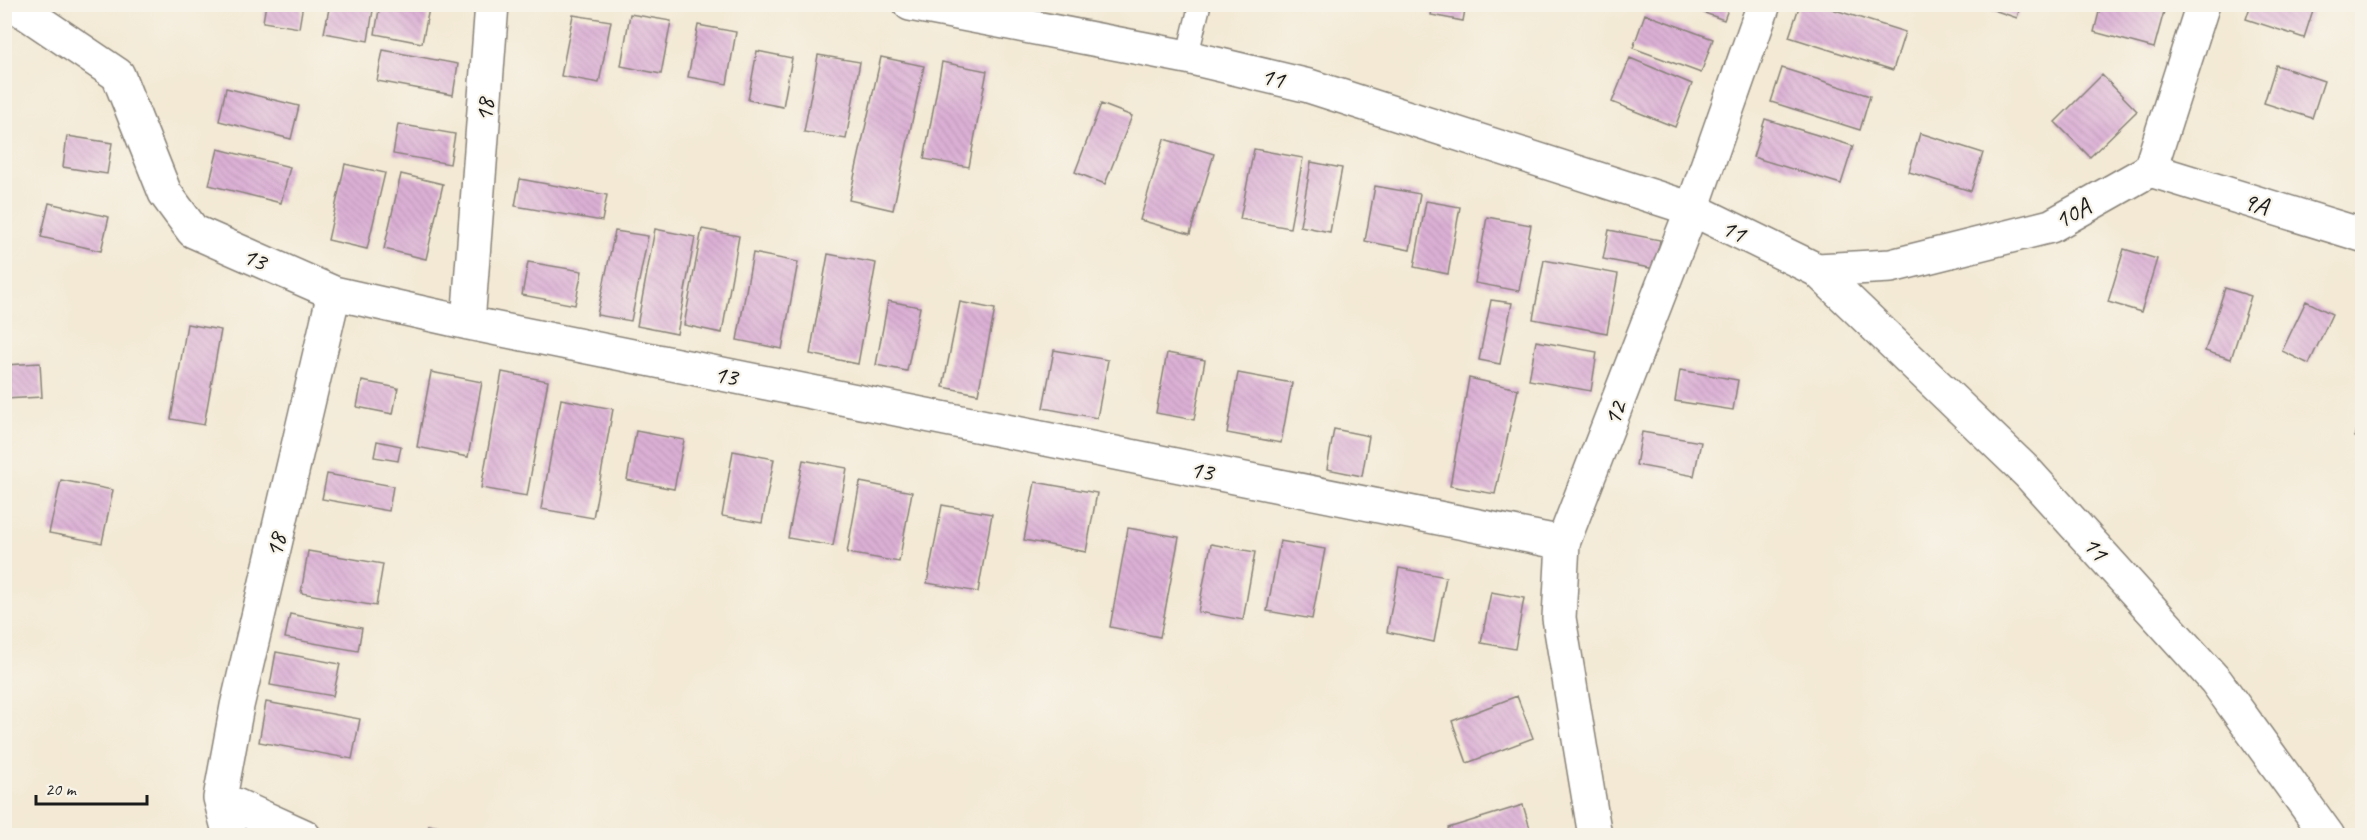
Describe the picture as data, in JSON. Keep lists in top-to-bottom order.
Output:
{
  "streets": {
    "street": [
      "11",
      "18",
      "9A",
      "10A",
      "13",
      "12"
    ]
  },
  "crossings": [
    ["11", "10A"],
    ["11", "12"],
    ["18", "13"],
    ["9A", "10A"],
    ["13", "12"]
  ],
  "scale_bar": "20 m"
}
